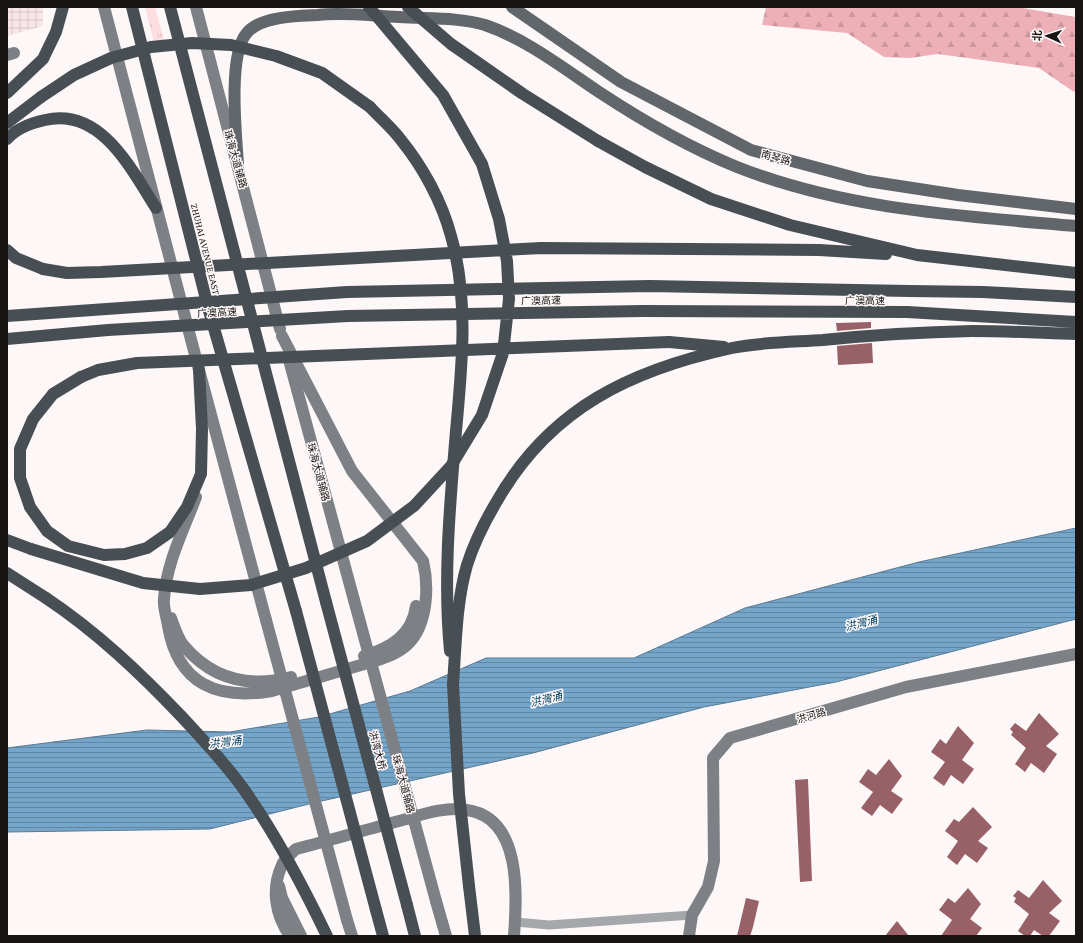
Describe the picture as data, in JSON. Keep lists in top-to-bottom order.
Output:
{
  "streets": {
    "highway": ["ZHUHAI AVENUE EAST", "广澳高速", "洪湾大桥"],
    "main road": ["南琴路", "珠海大道辅路", "洪河路"]
  },
  "water": ["洪灣涌"],
  "north": "left"
}
